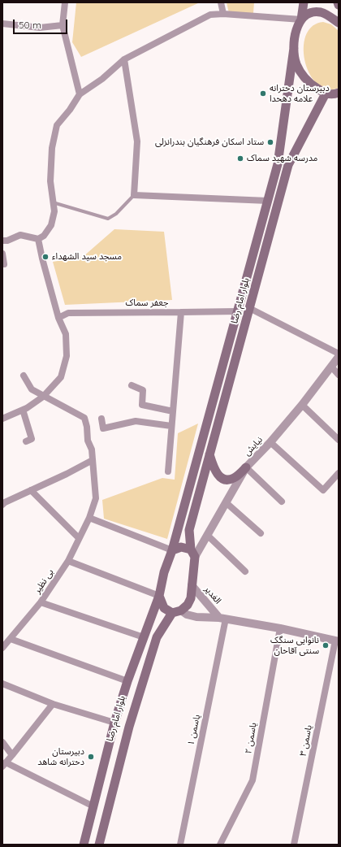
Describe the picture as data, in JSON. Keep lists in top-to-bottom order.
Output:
{
  "streets": {
    "main road": ["بلوار امام رضا"],
    "street": [
      "جعفر سماک",
      "نیایش",
      "بی نظیر",
      "الغدیر",
      "یاسمن ۱",
      "یاسمن ۲",
      "یاسمن ۳"
    ]
  },
  "crossings": [
    ["بلوار امام رضا", "جعفر سماک"],
    ["بلوار امام رضا", "نیایش"],
    ["بلوار امام رضا", "الغدیر"],
    ["الغدیر", "یاسمن ۱"]
  ],
  "places": [
    "دبیرستان دخترانه علامه دهخدا",
    "ستاد اسکان فرهنگیان بندرانزلی",
    "مدرسه شهید سماک",
    "مسجد سید الشهداء",
    "نانوایی سنگک سنتی آقاخان",
    "دبیرستان دخترانه شاهد"
  ],
  "scale_bar": "50 m"
}
